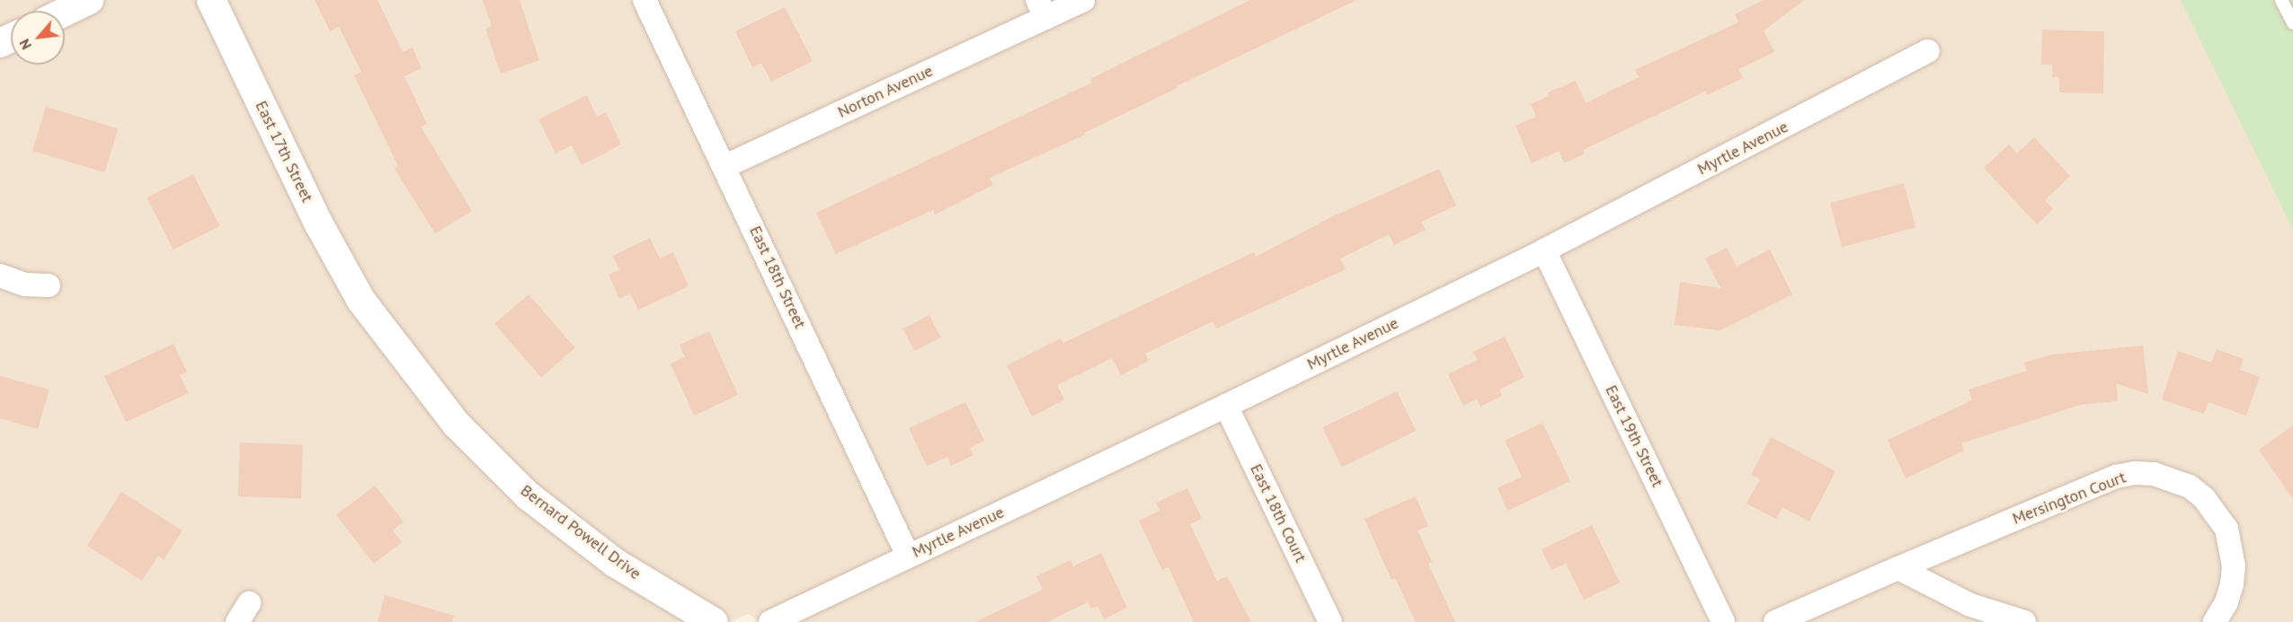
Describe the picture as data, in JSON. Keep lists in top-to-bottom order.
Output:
{
  "streets": {
    "street": [
      "Norton Avenue",
      "Myrtle Avenue",
      "East 17th Street",
      "East 18th Street",
      "East 19th Street",
      "Mersington Court",
      "East 18th Court",
      "Bernard Powell Drive"
    ]
  },
  "crossings": [
    ["Norton Avenue", "East 18th Street"],
    ["Myrtle Avenue", "East 18th Street"],
    ["Myrtle Avenue", "East 19th Street"],
    ["Myrtle Avenue", "East 18th Court"],
    ["East 17th Street", "Bernard Powell Drive"]
  ],
  "north": "bottom left"
}
